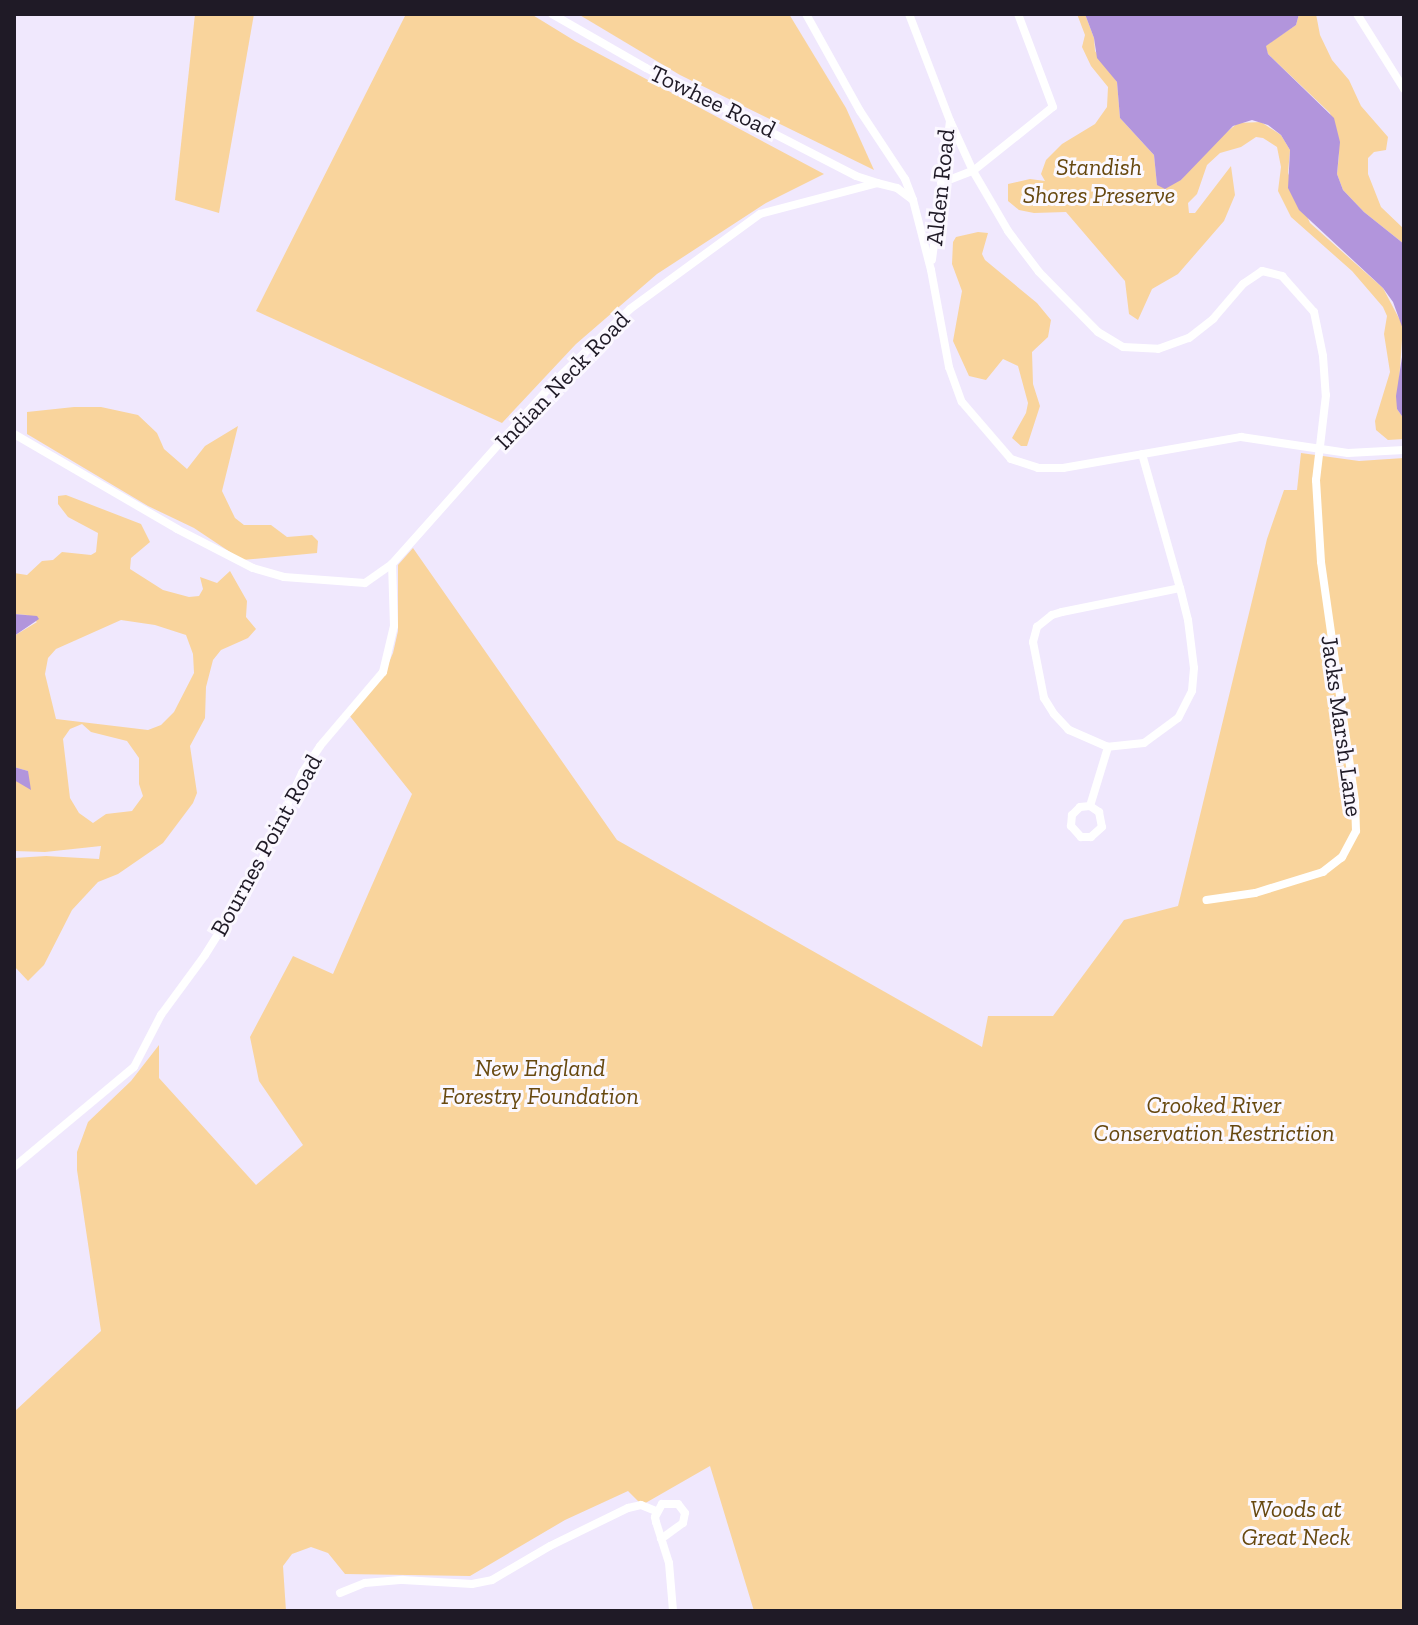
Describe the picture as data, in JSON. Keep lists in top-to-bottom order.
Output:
{
  "streets": {
    "street": [
      "Towhee Road",
      "Alden Road",
      "Indian Neck Road",
      "Jacks Marsh Lane",
      "Bournes Point Road"
    ]
  },
  "crossings": [
    ["Towhee Road", "Indian Neck Road"],
    ["Indian Neck Road", "Bournes Point Road"]
  ],
  "parks": [
    "Standish Shores Preserve",
    "New England Forestry Foundation",
    "Crooked River Conservation Restriction",
    "Woods at Great Neck"
  ]
}
